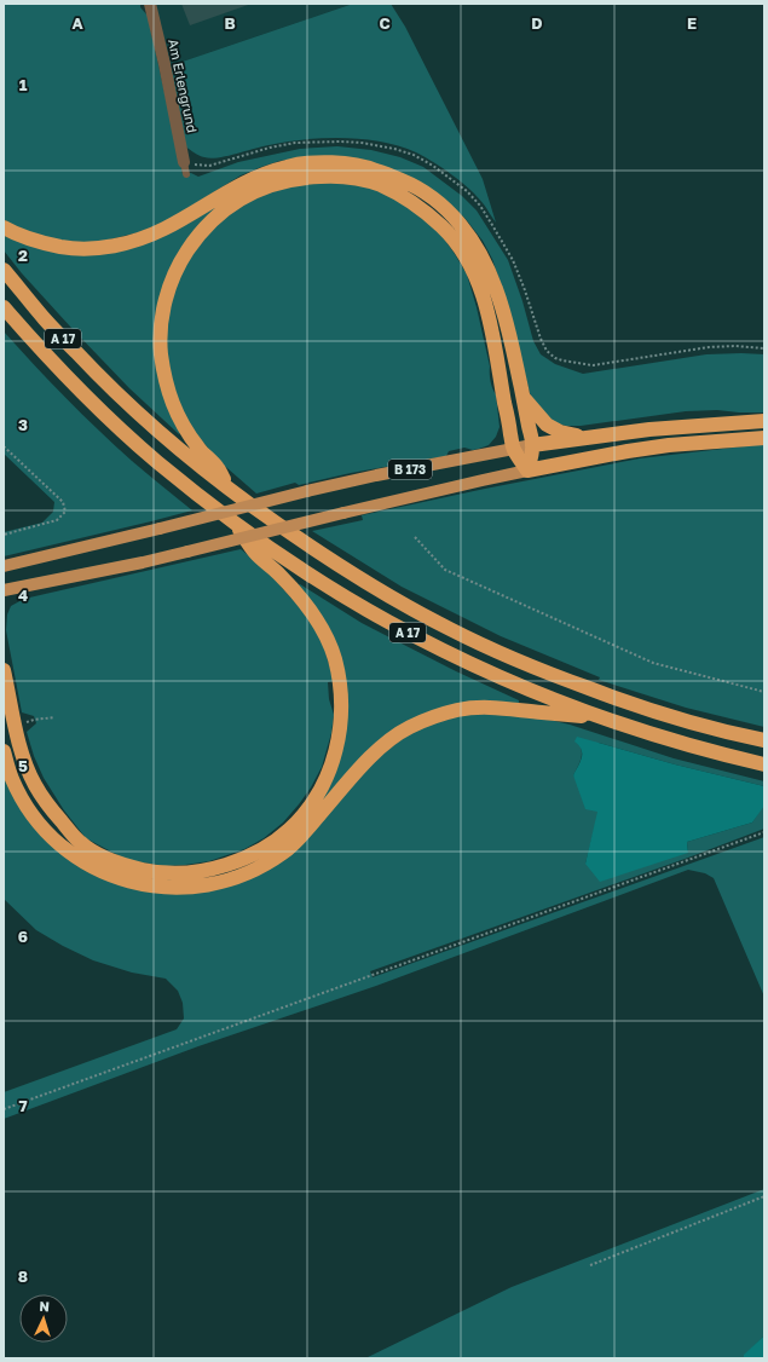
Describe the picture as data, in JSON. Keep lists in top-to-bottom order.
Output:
{
  "streets": {
    "highway": ["A 17", "B 173"],
    "street": ["Am Erlengrund"]
  },
  "north": "top",
  "grid": {
    "columns": [
      "A",
      "B",
      "C",
      "D",
      "E"
    ],
    "rows": [
      "1",
      "2",
      "3",
      "4",
      "5",
      "6",
      "7",
      "8"
    ]
  }
}
